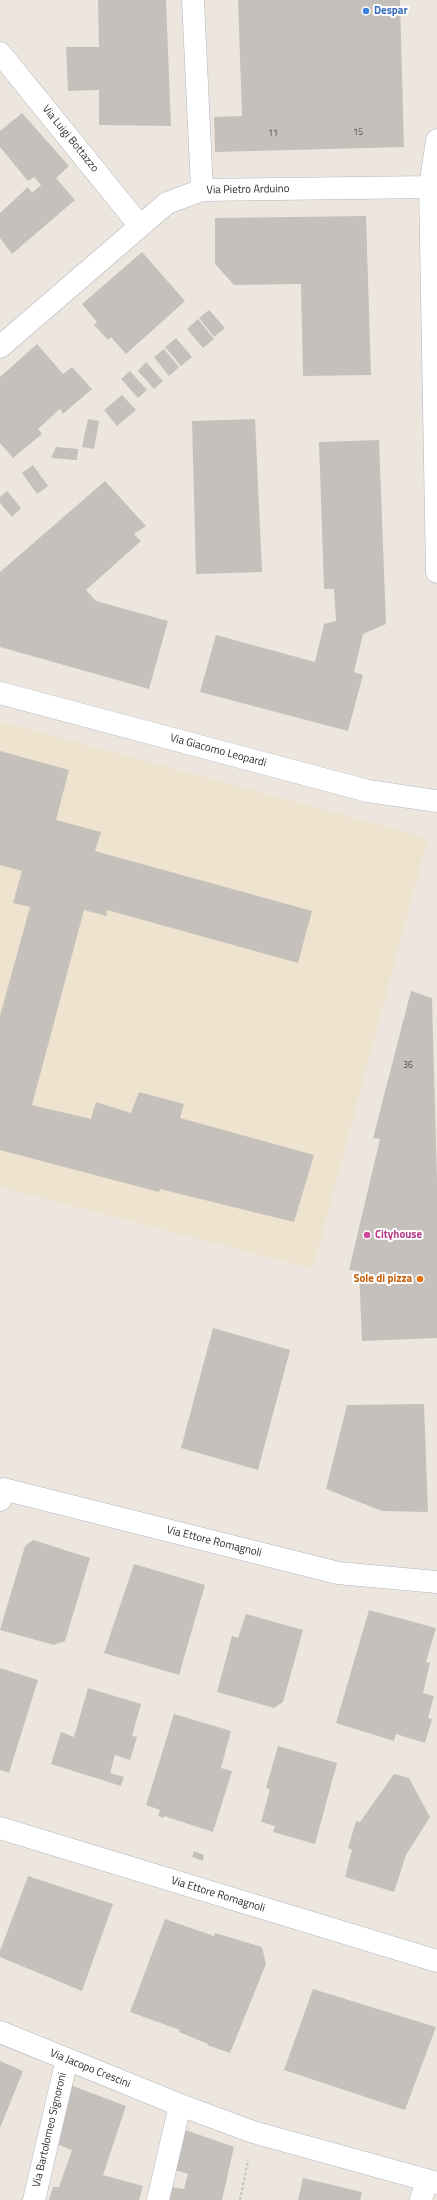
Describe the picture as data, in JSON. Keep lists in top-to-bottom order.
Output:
{
  "streets": {
    "street": [
      "Via Luigi Bottazzo",
      "Via Pietro Arduino",
      "Via Giacomo Leopardi",
      "Via Ettore Romagnoli",
      "Via Jacopo Crescini",
      "Via Bartolomeo Signoroni"
    ]
  },
  "crossings": [
    ["Via Luigi Bottazzo", "Via Pietro Arduino"],
    ["Via Jacopo Crescini", "Via Bartolomeo Signoroni"]
  ],
  "places": ["Despar", "Cityhouse", "Sole di pizza"],
  "house_numbers": ["15", "11", "36"]
}
